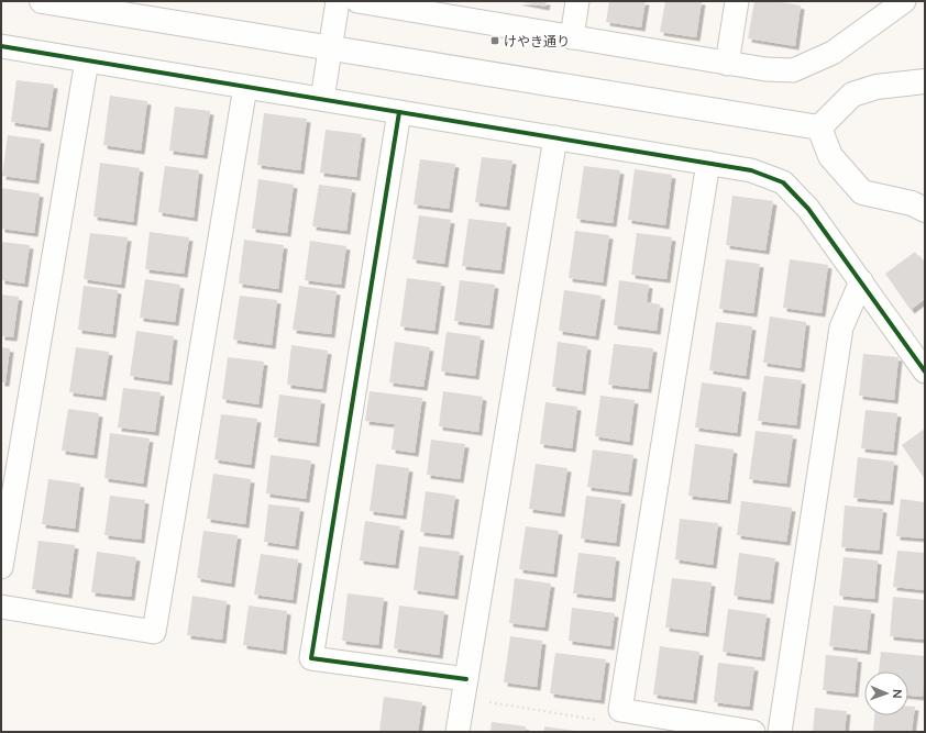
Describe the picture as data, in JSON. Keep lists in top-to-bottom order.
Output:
{
  "places": {
    "transit": ["けやき通り"]
  },
  "north": "right"
}
